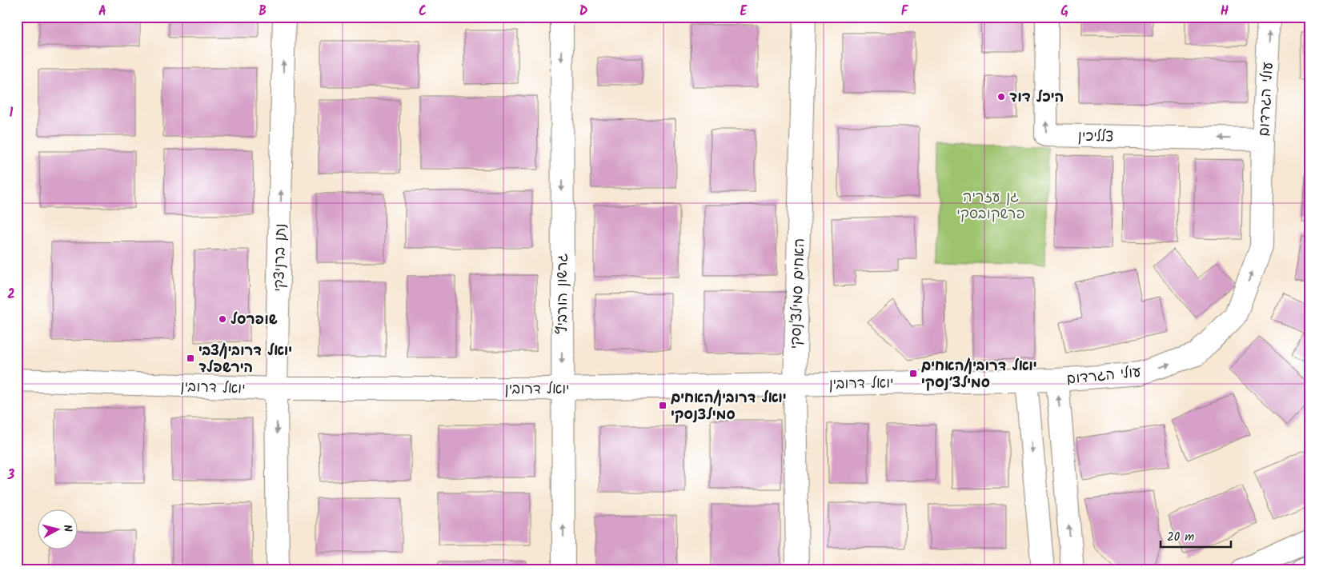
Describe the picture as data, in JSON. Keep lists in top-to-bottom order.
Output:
{
  "streets": {
    "street": [
      "עולי הגרדום",
      "צלליכין",
      "נתן ברניצקי",
      "גרשון הורביץ",
      "האחים סמילצ'נסקי",
      "יואל דרובין"
    ]
  },
  "crossings": [
    ["עולי הגרדום", "צלליכין"],
    ["עולי הגרדום", "יואל דרובין"],
    ["נתן ברניצקי", "יואל דרובין"],
    ["גרשון הורביץ", "יואל דרובין"],
    ["האחים סמילצ'נסקי", "יואל דרובין"]
  ],
  "one_way": ["עולי הגרדום"],
  "parks": ["גן עזריה פרשקובסקי"],
  "places": {
    "other": ["היכל דוד", "שופרסל"],
    "transit": ["יואל דרובין/צבי הירשפלד", "יואל דרובין/האחים סמילצ׳נסקי", "יואל דרובין/האחים סמילצנסקי"]
  },
  "scale_bar": "20 m",
  "north": "right",
  "grid": {
    "columns": [
      "A",
      "B",
      "C",
      "D",
      "E",
      "F",
      "G",
      "H"
    ],
    "rows": ["1", "2", "3"]
  }
}
